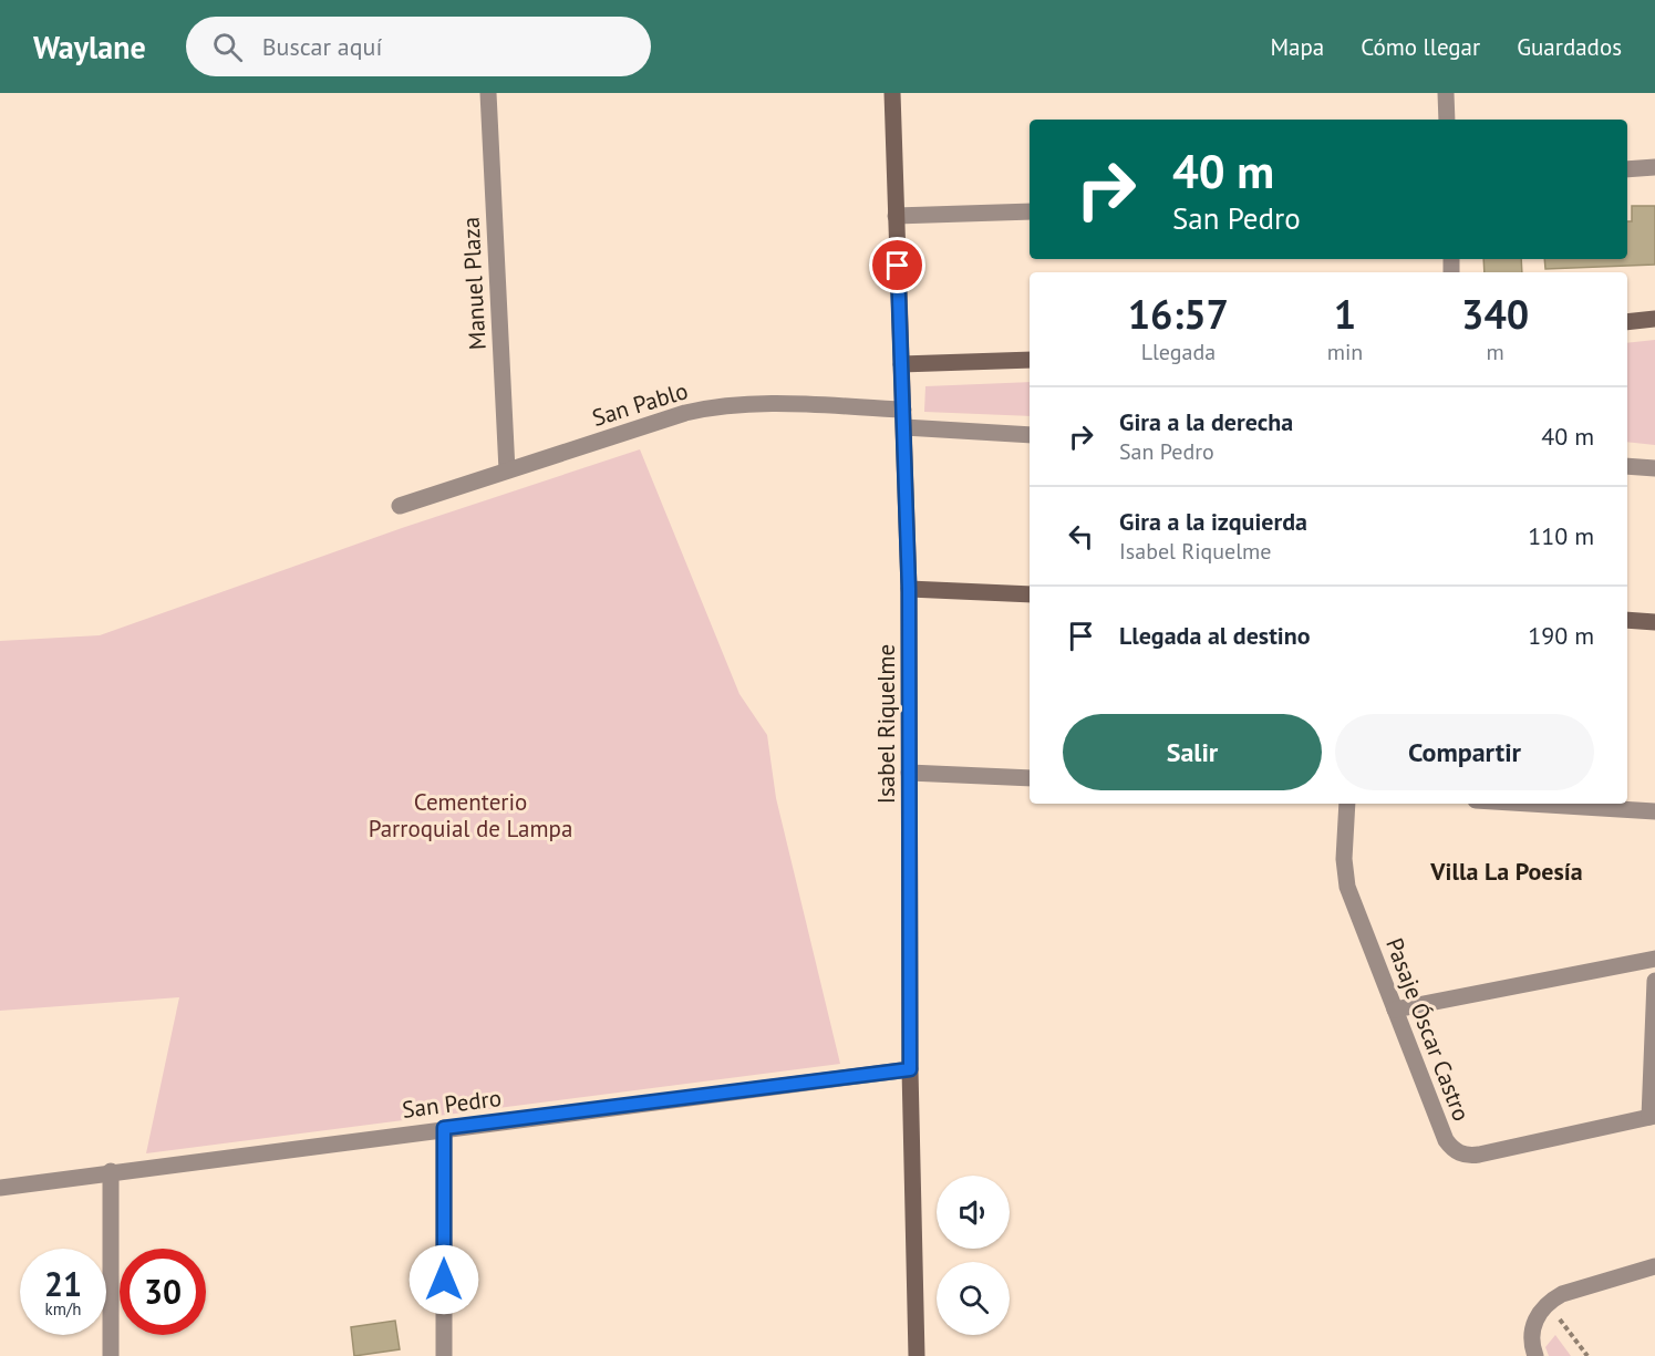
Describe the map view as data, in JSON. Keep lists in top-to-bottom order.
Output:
{
  "streets": {
    "street": [
      "Manuel Plaza",
      "San Pablo",
      "Isabel Riquelme",
      "Pasaje Óscar Castro",
      "San Pedro"
    ]
  },
  "crossings": [
    ["Manuel Plaza", "San Pablo"],
    ["San Pablo", "Isabel Riquelme"],
    ["Isabel Riquelme", "San Pedro"]
  ],
  "districts": ["Villa La Poesía"],
  "parks": ["Cementerio Parroquial de Lampa"],
  "page": {
    "header": "Waylane",
    "search": "Buscar aquí",
    "nav": ["Mapa", "Cómo llegar", "Guardados"],
    "turn": ["40 m", "San Pedro"],
    "eta": [
      "16:57",
      "Llegada",
      "1",
      "min",
      "340",
      "m"
    ],
    "list": [
      {
        "name": "Gira a la derecha",
        "note": "San Pedro",
        "value": "40 m"
      },
      {
        "name": "Gira a la izquierda",
        "note": "Isabel Riquelme",
        "value": "110 m"
      },
      {
        "name": "Llegada al destino",
        "value": "190 m"
      }
    ],
    "buttons": ["Salir", "Compartir"],
    "speed": "21 km/h",
    "limit": "30"
  }
}
